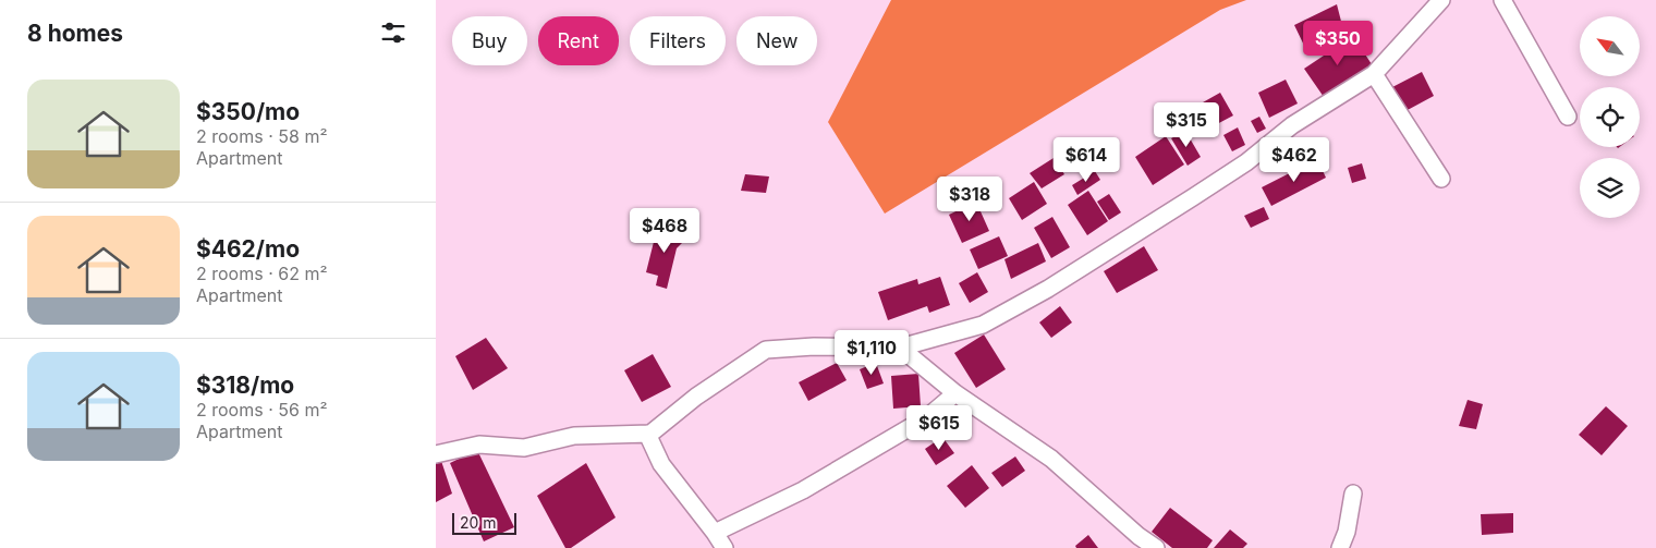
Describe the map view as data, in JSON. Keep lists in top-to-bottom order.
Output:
{
  "scale_bar": "20 m",
  "north": "top left",
  "page": {
    "heading": "8 homes",
    "chip": [
      "Buy",
      "Rent",
      "Filters",
      "New"
    ],
    "price": [
      "$350",
      "$315",
      "$614",
      "$462",
      "$318",
      "$468",
      "$1,110",
      "$615"
    ],
    "list": [
      {
        "name": "$350/mo",
        "note": "2 rooms · 58 m² · Apartment"
      },
      {
        "name": "$462/mo",
        "note": "2 rooms · 62 m² · Apartment"
      },
      {
        "name": "$318/mo",
        "note": "2 rooms · 56 m² · Apartment"
      }
    ],
    "scale": "20 m"
  }
}
